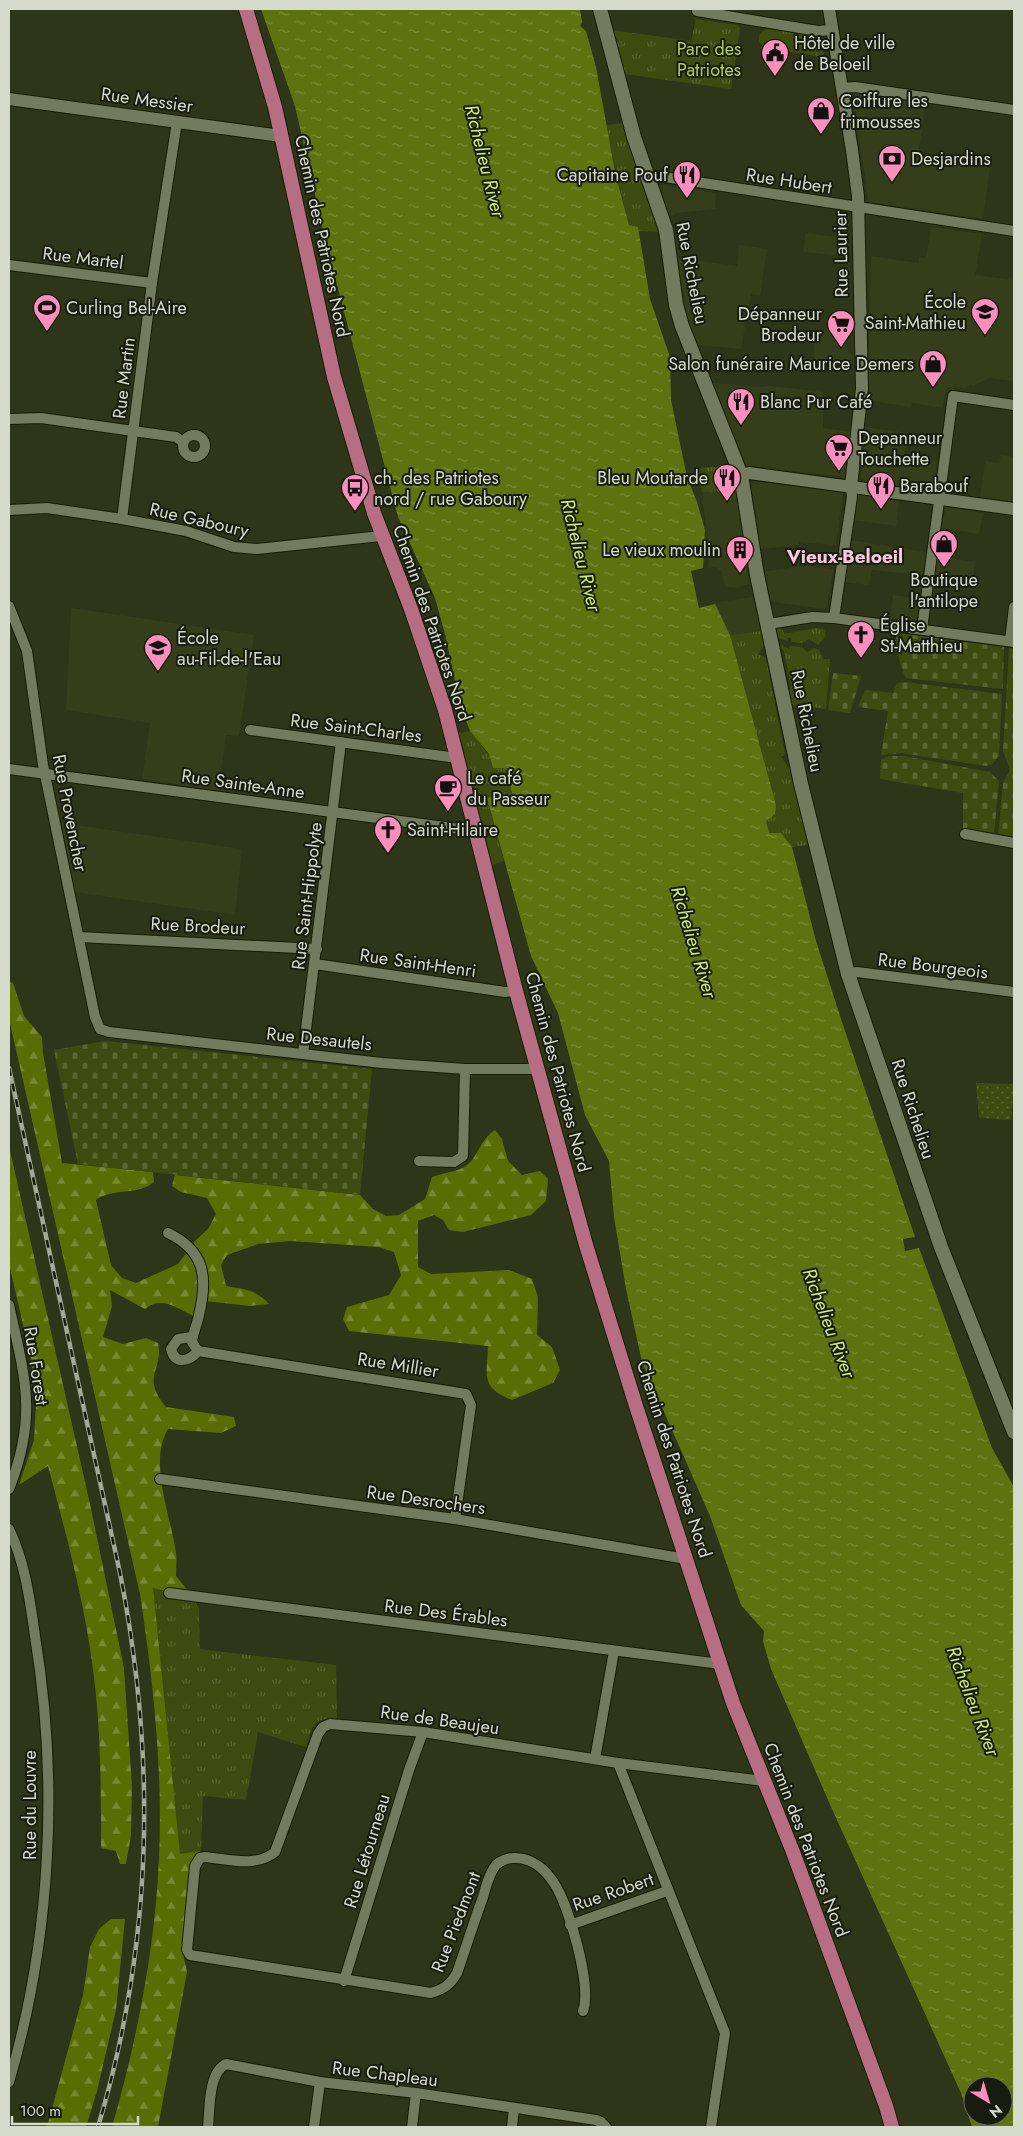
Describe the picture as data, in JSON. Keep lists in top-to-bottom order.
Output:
{
  "streets": {
    "main road": ["Chemin des Patriotes Nord", "Rue Richelieu"],
    "street": [
      "Rue Messier",
      "Rue Hubert",
      "Rue Laurier",
      "Rue Martel",
      "Rue Martin",
      "Rue Gaboury",
      "Rue Saint-Charles",
      "Rue Sainte-Anne",
      "Rue Provencher",
      "Rue Saint-Hippolyte",
      "Rue Brodeur",
      "Rue Saint-Henri",
      "Rue Bourgeois",
      "Rue Desautels",
      "Rue Millier",
      "Rue Forest",
      "Rue Desrochers",
      "Rue Des Érables",
      "Rue de Beaujeu",
      "Rue du Louvre",
      "Rue Létourneau",
      "Rue Robert",
      "Rue Piedmont",
      "Rue Chapleau"
    ]
  },
  "crossings": [
    ["Rue Messier", "Chemin des Patriotes Nord"],
    ["Rue Messier", "Rue Martin"],
    ["Rue Hubert", "Rue Laurier"],
    ["Rue Hubert", "Rue Richelieu"],
    ["Chemin des Patriotes Nord", "Rue Gaboury"],
    ["Chemin des Patriotes Nord", "Rue Saint-Charles"],
    ["Chemin des Patriotes Nord", "Rue Sainte-Anne"],
    ["Chemin des Patriotes Nord", "Rue Saint-Henri"],
    ["Chemin des Patriotes Nord", "Rue Desautels"],
    ["Chemin des Patriotes Nord", "Rue Desrochers"],
    ["Chemin des Patriotes Nord", "Rue Des Érables"],
    ["Chemin des Patriotes Nord", "Rue de Beaujeu"],
    ["Rue Martel", "Rue Martin"],
    ["Rue Richelieu", "Rue Bourgeois"],
    ["Rue Martin", "Rue Gaboury"],
    ["Rue Saint-Charles", "Rue Saint-Hippolyte"],
    ["Rue Sainte-Anne", "Rue Provencher"],
    ["Rue Sainte-Anne", "Rue Saint-Hippolyte"],
    ["Rue Provencher", "Rue Brodeur"],
    ["Rue Provencher", "Rue Desautels"],
    ["Rue Saint-Hippolyte", "Rue Brodeur"],
    ["Rue Saint-Hippolyte", "Rue Saint-Henri"],
    ["Rue Saint-Hippolyte", "Rue Desautels"],
    ["Rue Millier", "Rue Desrochers"],
    ["Rue de Beaujeu", "Rue Létourneau"],
    ["Rue de Beaujeu", "Rue Piedmont"],
    ["Rue Létourneau", "Rue Piedmont"],
    ["Rue Robert", "Rue Piedmont"]
  ],
  "districts": ["Vieux-Beloeil"],
  "water": ["Richelieu River"],
  "parks": ["Parc des Patriotes"],
  "places": {
    "public building": ["Hôtel de ville de Beloeil"],
    "shop": ["Coiffure les frimousses", "Salon funéraire Maurice Demers", "Boutique l'antilope"],
    "bank": ["Desjardins"],
    "restaurant": [
      "Capitaine Pouf",
      "Blanc Pur Café",
      "Bleu Moutarde",
      "Barabouf"
    ],
    "sports": ["Curling Bel-Aire"],
    "school or university": ["École Saint-Mathieu", "École au-Fil-de-l'Eau"],
    "supermarket": ["Dépanneur Brodeur", "Depanneur Touchette"],
    "bus stop": ["ch. des Patriotes nord / rue Gaboury"],
    "building": ["Le vieux moulin"],
    "church": ["Église St-Matthieu", "Saint-Hilaire"],
    "cafe": ["Le café du Passeur"]
  },
  "scale_bar": "100 m",
  "north": "bottom right"
}
